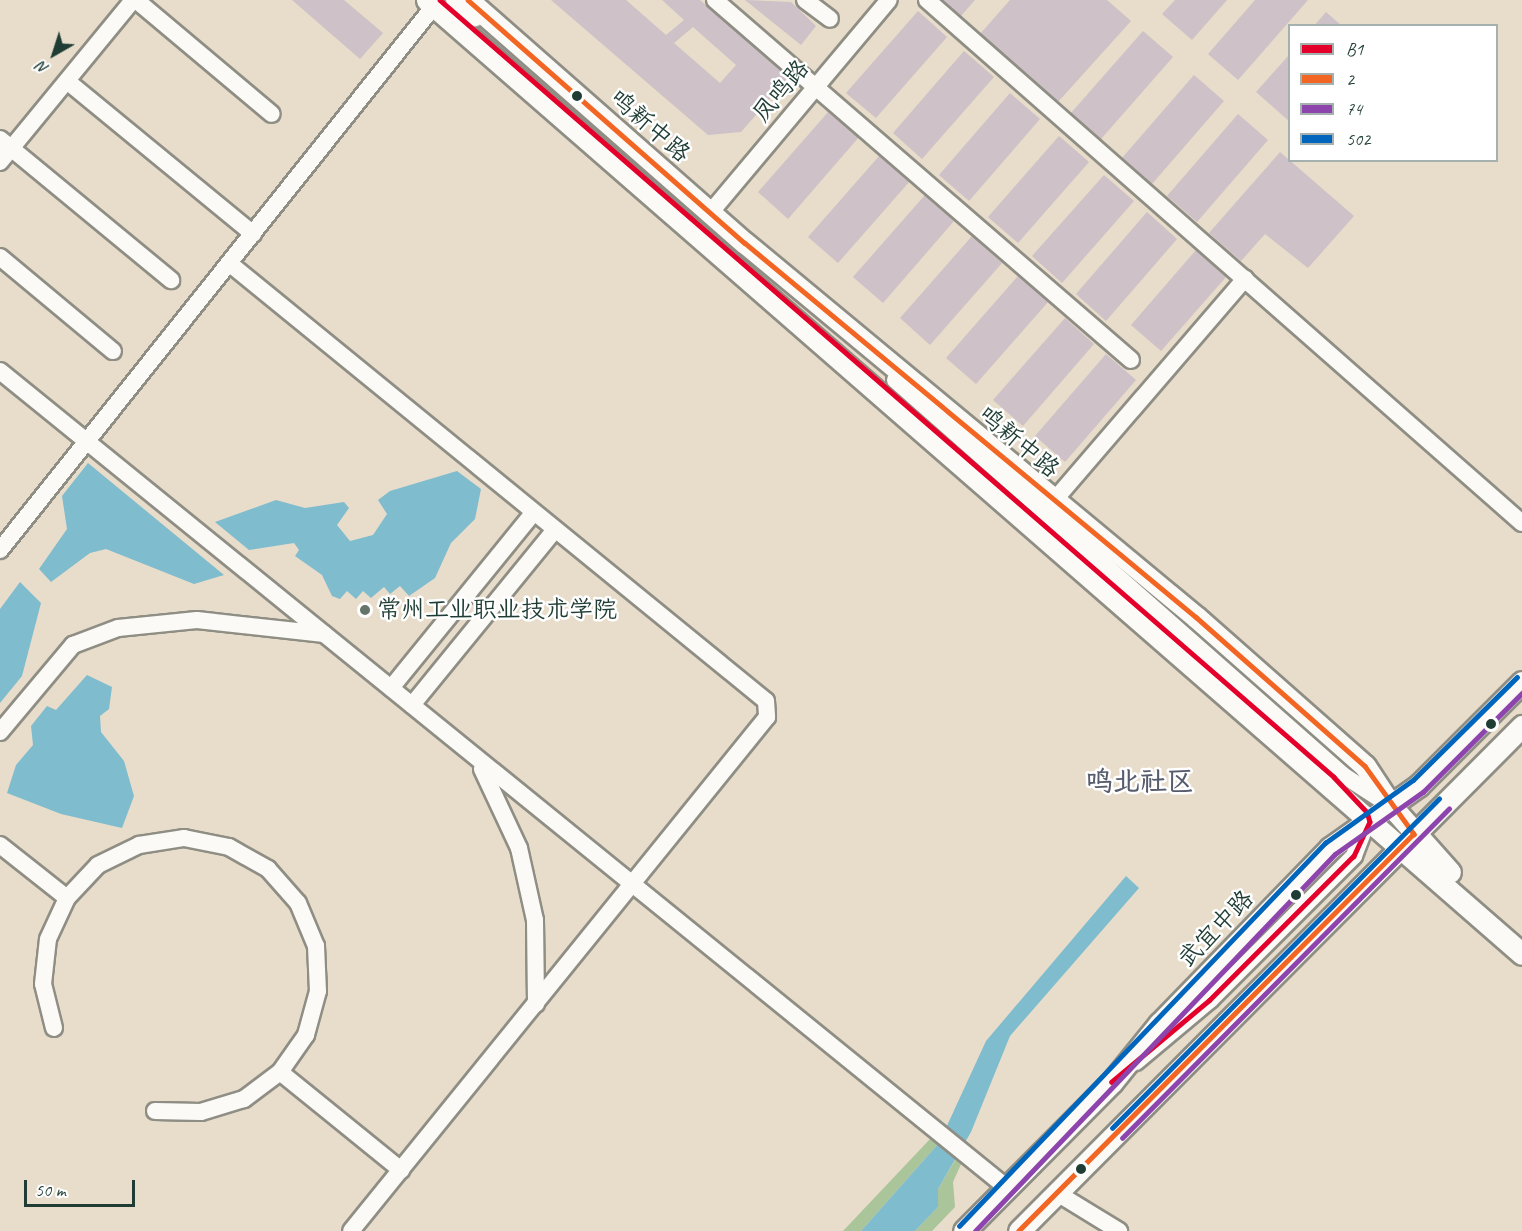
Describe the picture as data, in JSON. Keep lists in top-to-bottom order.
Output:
{
  "streets": {
    "main road": ["鸣新中路", "武宜中路"],
    "street": ["凤鸣路"]
  },
  "crossings": [
    ["凤鸣路", "鸣新中路"],
    ["鸣新中路", "武宜中路"]
  ],
  "districts": ["鸣北社区"],
  "places": ["常州工业职业技术学院"],
  "lines": [
    "transit line B1",
    "transit line 2",
    "transit line 502",
    "transit line 74"
  ],
  "legend": [
    "B1",
    "2",
    "74",
    "502"
  ],
  "scale_bar": "50 m",
  "north": "bottom left"
}
